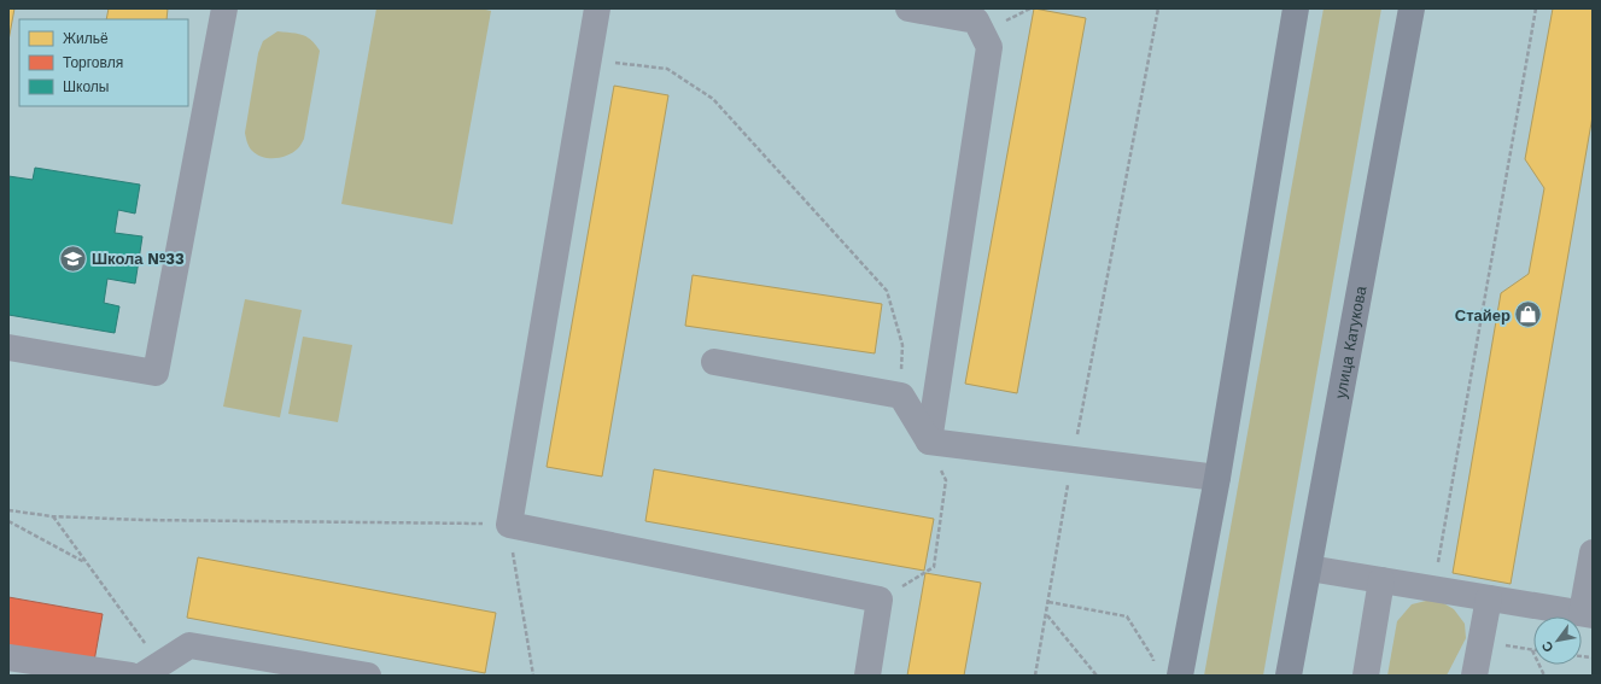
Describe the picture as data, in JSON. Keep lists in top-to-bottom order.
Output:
{
  "streets": {
    "main road": ["улица Катукова"]
  },
  "places": {
    "school or university": ["Школа №33"],
    "shop": ["Стайер"]
  },
  "legend": ["Жильё", "Торговля", "Школы"],
  "north": "bottom left"
}
